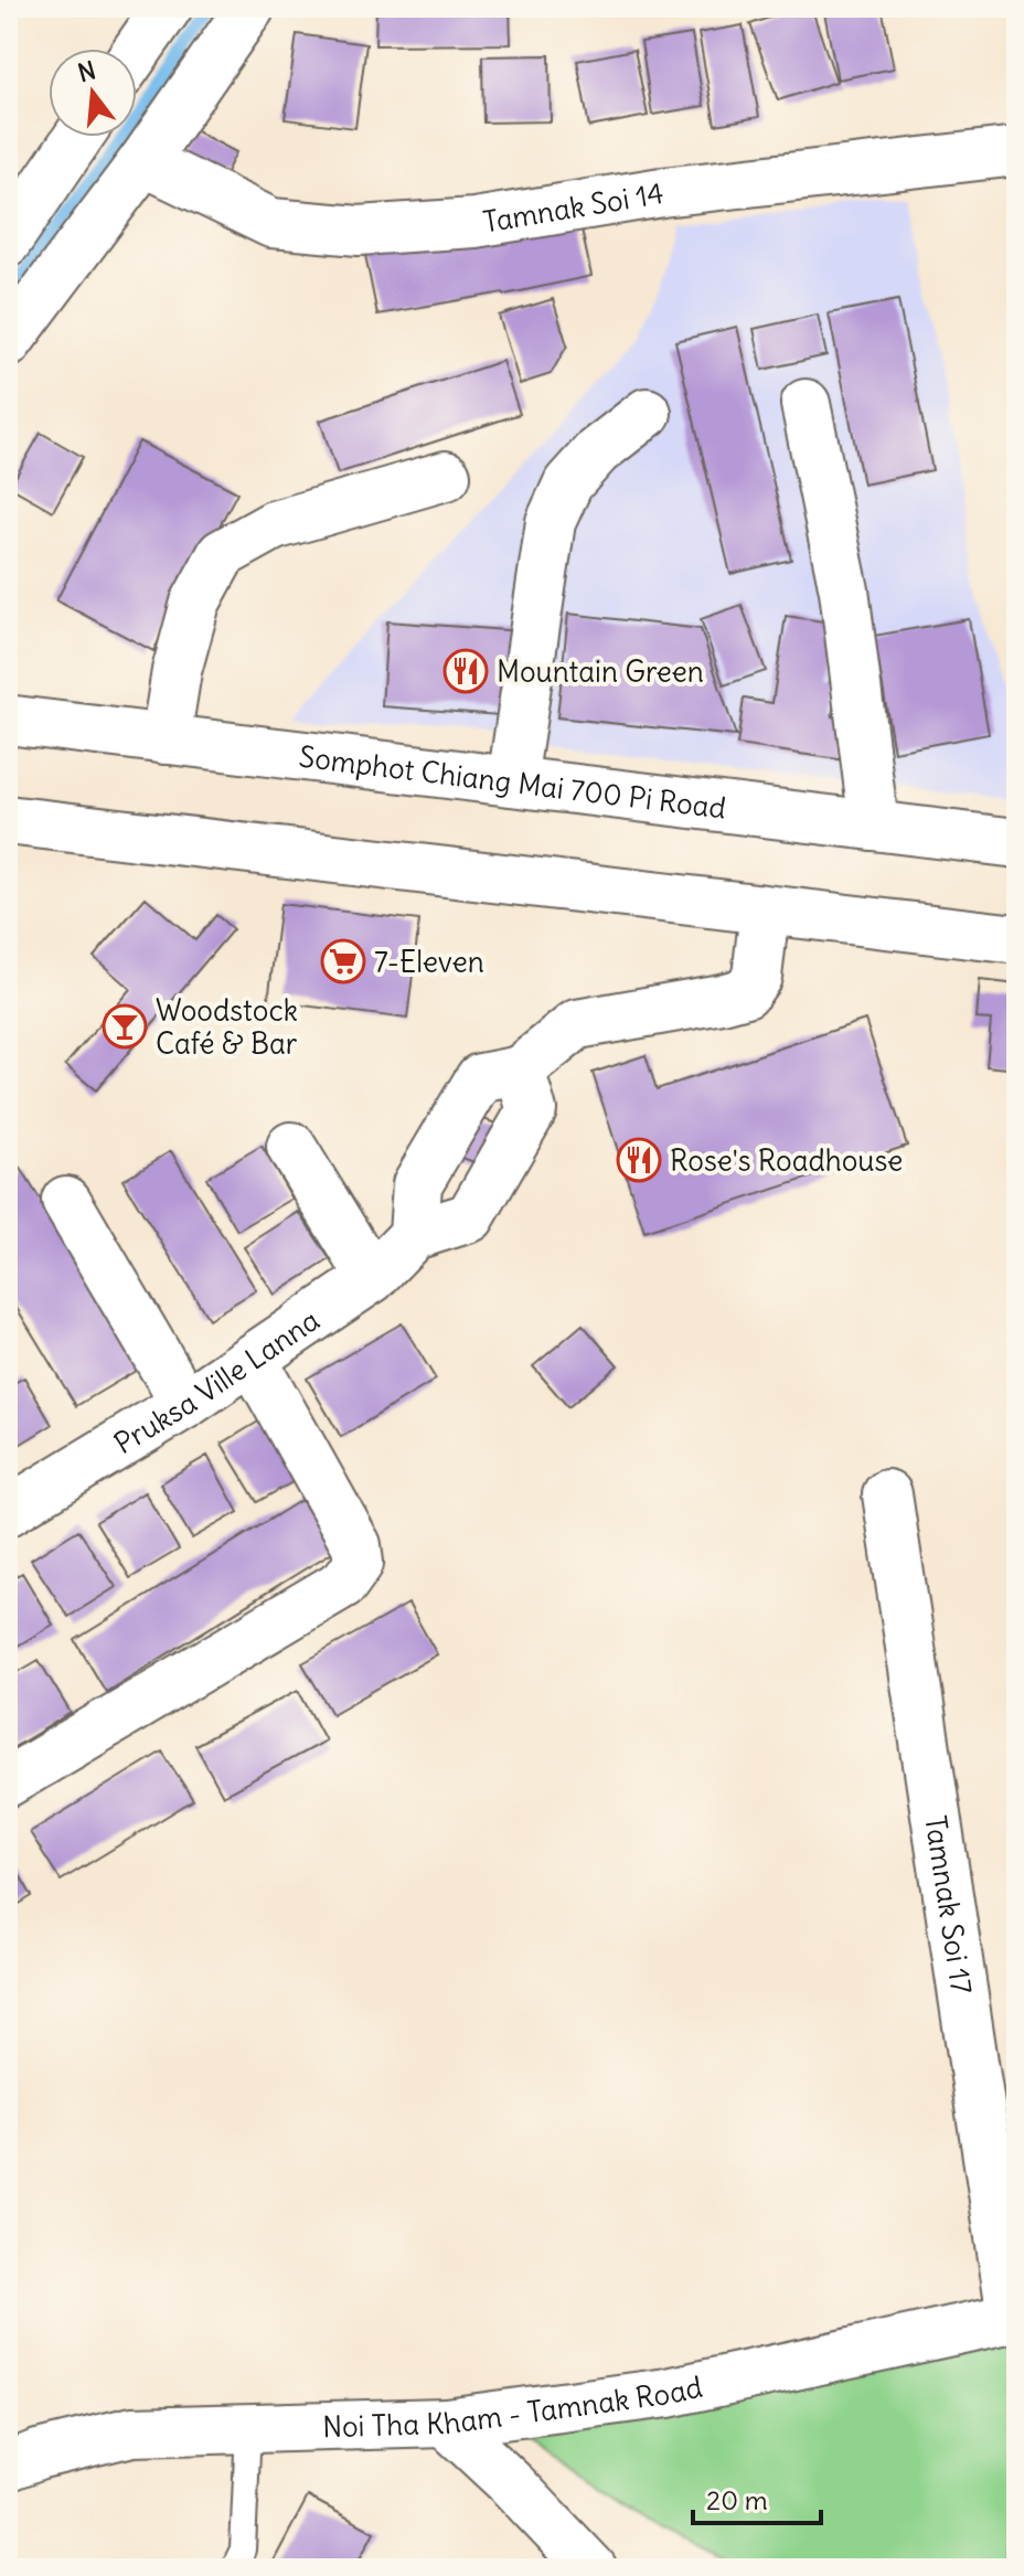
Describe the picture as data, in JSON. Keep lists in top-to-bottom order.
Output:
{
  "streets": {
    "street": [
      "Tamnak Soi 14",
      "Somphot Chiang Mai 700 Pi Road",
      "Pruksa Ville Lanna",
      "Tamnak Soi 17",
      "Noi Tha Kham - Tamnak Road"
    ]
  },
  "crossings": [
    ["Tamnak Soi 17", "Noi Tha Kham - Tamnak Road"]
  ],
  "places": {
    "restaurant": ["Mountain Green", "Rose's Roadhouse"],
    "supermarket": ["7-Eleven"],
    "bar": ["Woodstock Café & Bar"]
  },
  "scale_bar": "20 m",
  "north": "top"
}
